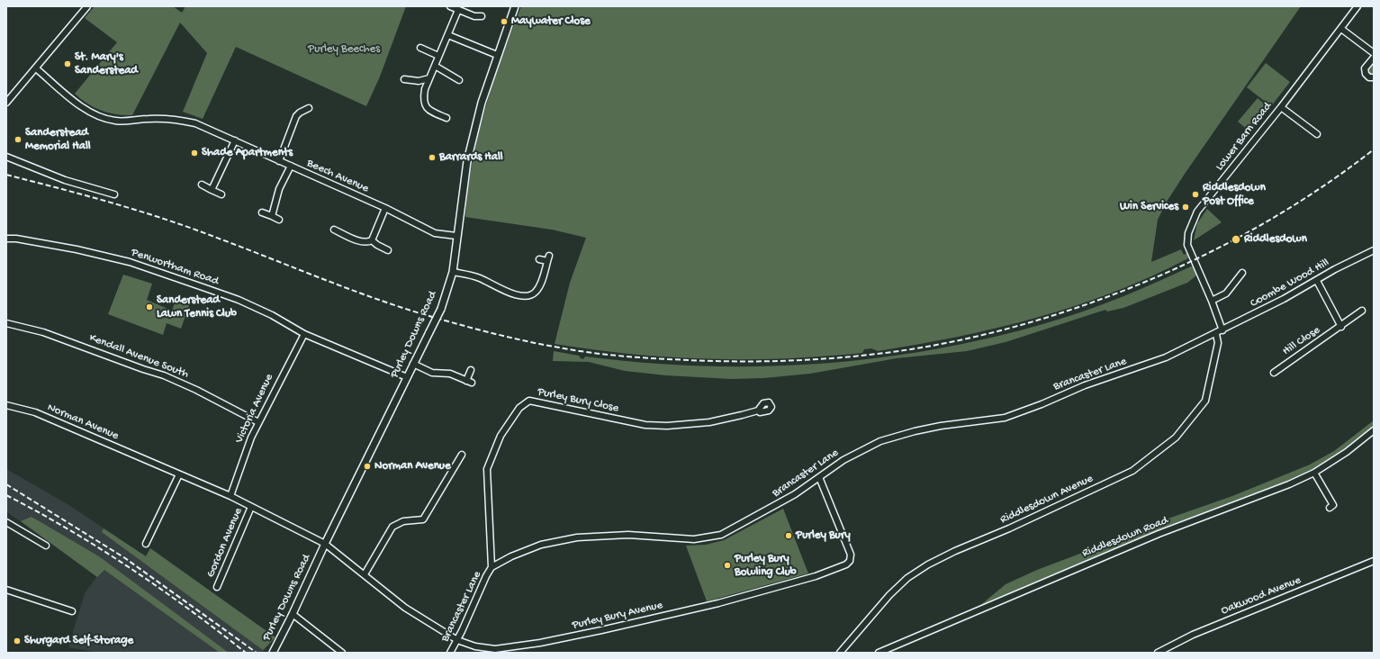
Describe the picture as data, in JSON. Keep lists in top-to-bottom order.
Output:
{
  "streets": {
    "street": [
      "Lower Barn Road",
      "Beech Avenue",
      "Penwortham Road",
      "Coombe Wood Hill",
      "Purley Downs Road",
      "Hill Close",
      "Kendall Avenue South",
      "Brancaster Lane",
      "Purley Bury Close",
      "Victoria Avenue",
      "Norman Avenue",
      "Riddlesdown Avenue",
      "Riddlesdown Road",
      "Gordon Avenue",
      "Oakwood Avenue",
      "Purley Bury Avenue"
    ]
  },
  "crossings": [
    ["Lower Barn Road", "Coombe Wood Hill"],
    ["Beech Avenue", "Purley Downs Road"],
    ["Penwortham Road", "Purley Downs Road"],
    ["Penwortham Road", "Victoria Avenue"],
    ["Coombe Wood Hill", "Brancaster Lane"],
    ["Coombe Wood Hill", "Riddlesdown Avenue"],
    ["Purley Downs Road", "Norman Avenue"],
    ["Purley Downs Road", "Purley Bury Avenue"],
    ["Kendall Avenue South", "Victoria Avenue"],
    ["Brancaster Lane", "Purley Bury Close"],
    ["Brancaster Lane", "Riddlesdown Avenue"],
    ["Brancaster Lane", "Purley Bury Avenue"],
    ["Victoria Avenue", "Norman Avenue"],
    ["Norman Avenue", "Gordon Avenue"],
    ["Norman Avenue", "Purley Bury Avenue"]
  ],
  "parks": ["Purley Beeches"],
  "places": [
    "Maywater Close",
    "St. Mary's Sanderstead",
    "Sanderstead Memorial Hall",
    "Shade Apartments",
    "Barrards Hall",
    "Riddlesdown Post Office",
    "Win Services",
    "Riddlesdown",
    "Sanderstead Lawn Tennis Club",
    "Norman Avenue",
    "Purley Bury",
    "Purley Bury Bowling Club",
    "Shurgard Self-Storage"
  ]
}
